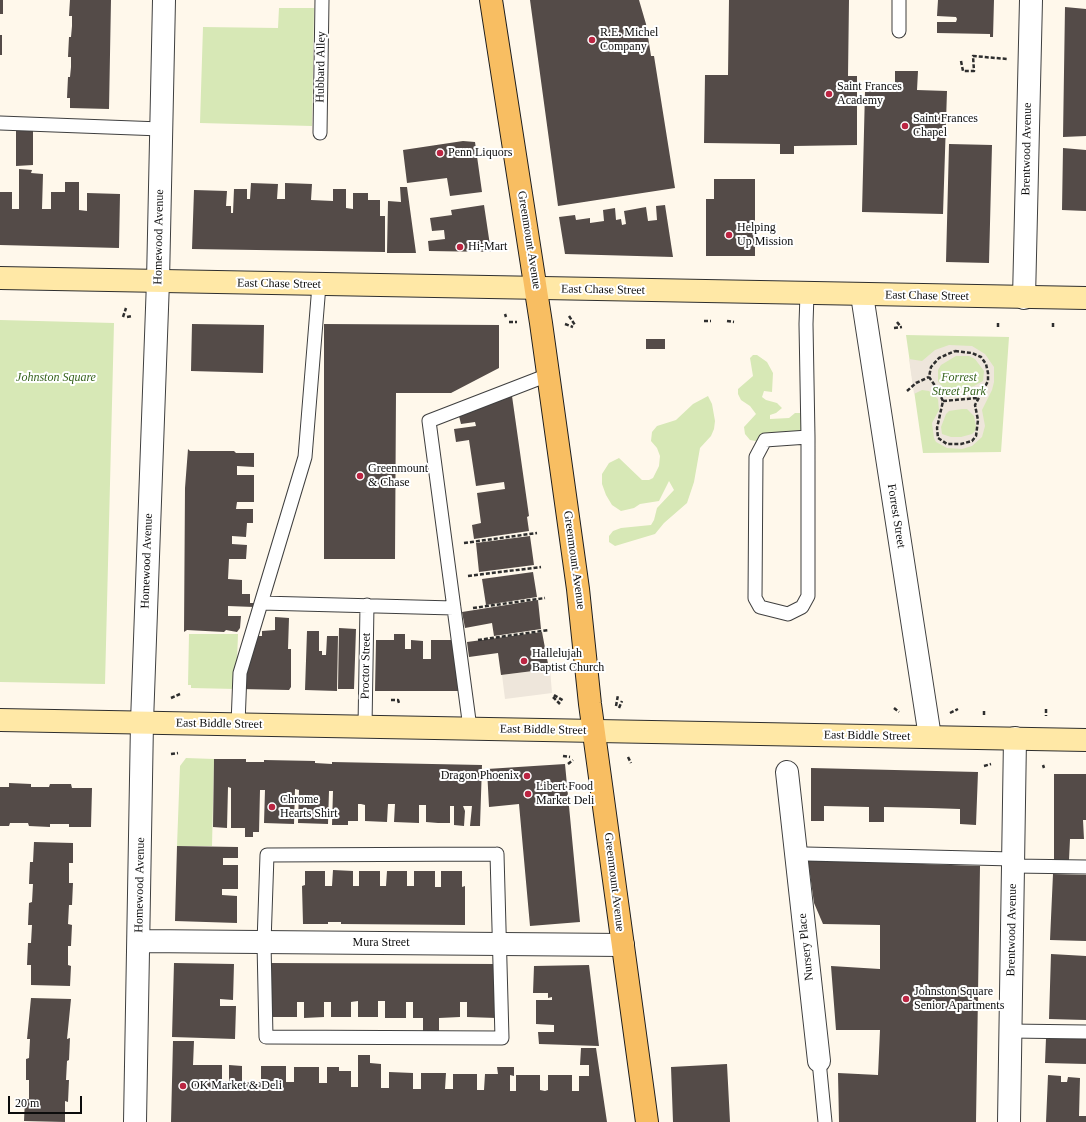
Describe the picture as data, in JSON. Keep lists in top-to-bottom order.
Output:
{
  "streets": {
    "main road": ["Greenmount Avenue"],
    "street": [
      "Brentwood Avenue",
      "Homewood Avenue",
      "East Chase Street",
      "Forrest Street",
      "East Biddle Street",
      "Mura Street",
      "Nursery Place"
    ],
    "lane": ["Hubbard Alley", "Proctor Street"]
  },
  "crossings": [
    ["Brentwood Avenue", "East Chase Street"],
    ["Brentwood Avenue", "East Biddle Street"],
    ["Homewood Avenue", "East Chase Street"],
    ["Homewood Avenue", "East Biddle Street"],
    ["Homewood Avenue", "Mura Street"],
    ["Greenmount Avenue", "East Chase Street"],
    ["Greenmount Avenue", "East Biddle Street"],
    ["Greenmount Avenue", "Mura Street"],
    ["East Chase Street", "Forrest Street"],
    ["Forrest Street", "East Biddle Street"],
    ["Proctor Street", "East Biddle Street"]
  ],
  "parks": ["Johnston Square", "Forrest Street Park"],
  "places": [
    "R.E. Michel Company",
    "Saint Frances Academy",
    "Saint Frances Chapel",
    "Penn Liquors",
    "Helping Up Mission",
    "Hi-Mart",
    "Greenmount & Chase",
    "Hallelujah Baptist Church",
    "Dragon Phoenix",
    "Libert Food Market Deli",
    "Chrome Hearts Shirt",
    "Johnston Square Senior Apartments",
    "OK Market & Deli"
  ],
  "scale_bar": "20 m"
}
